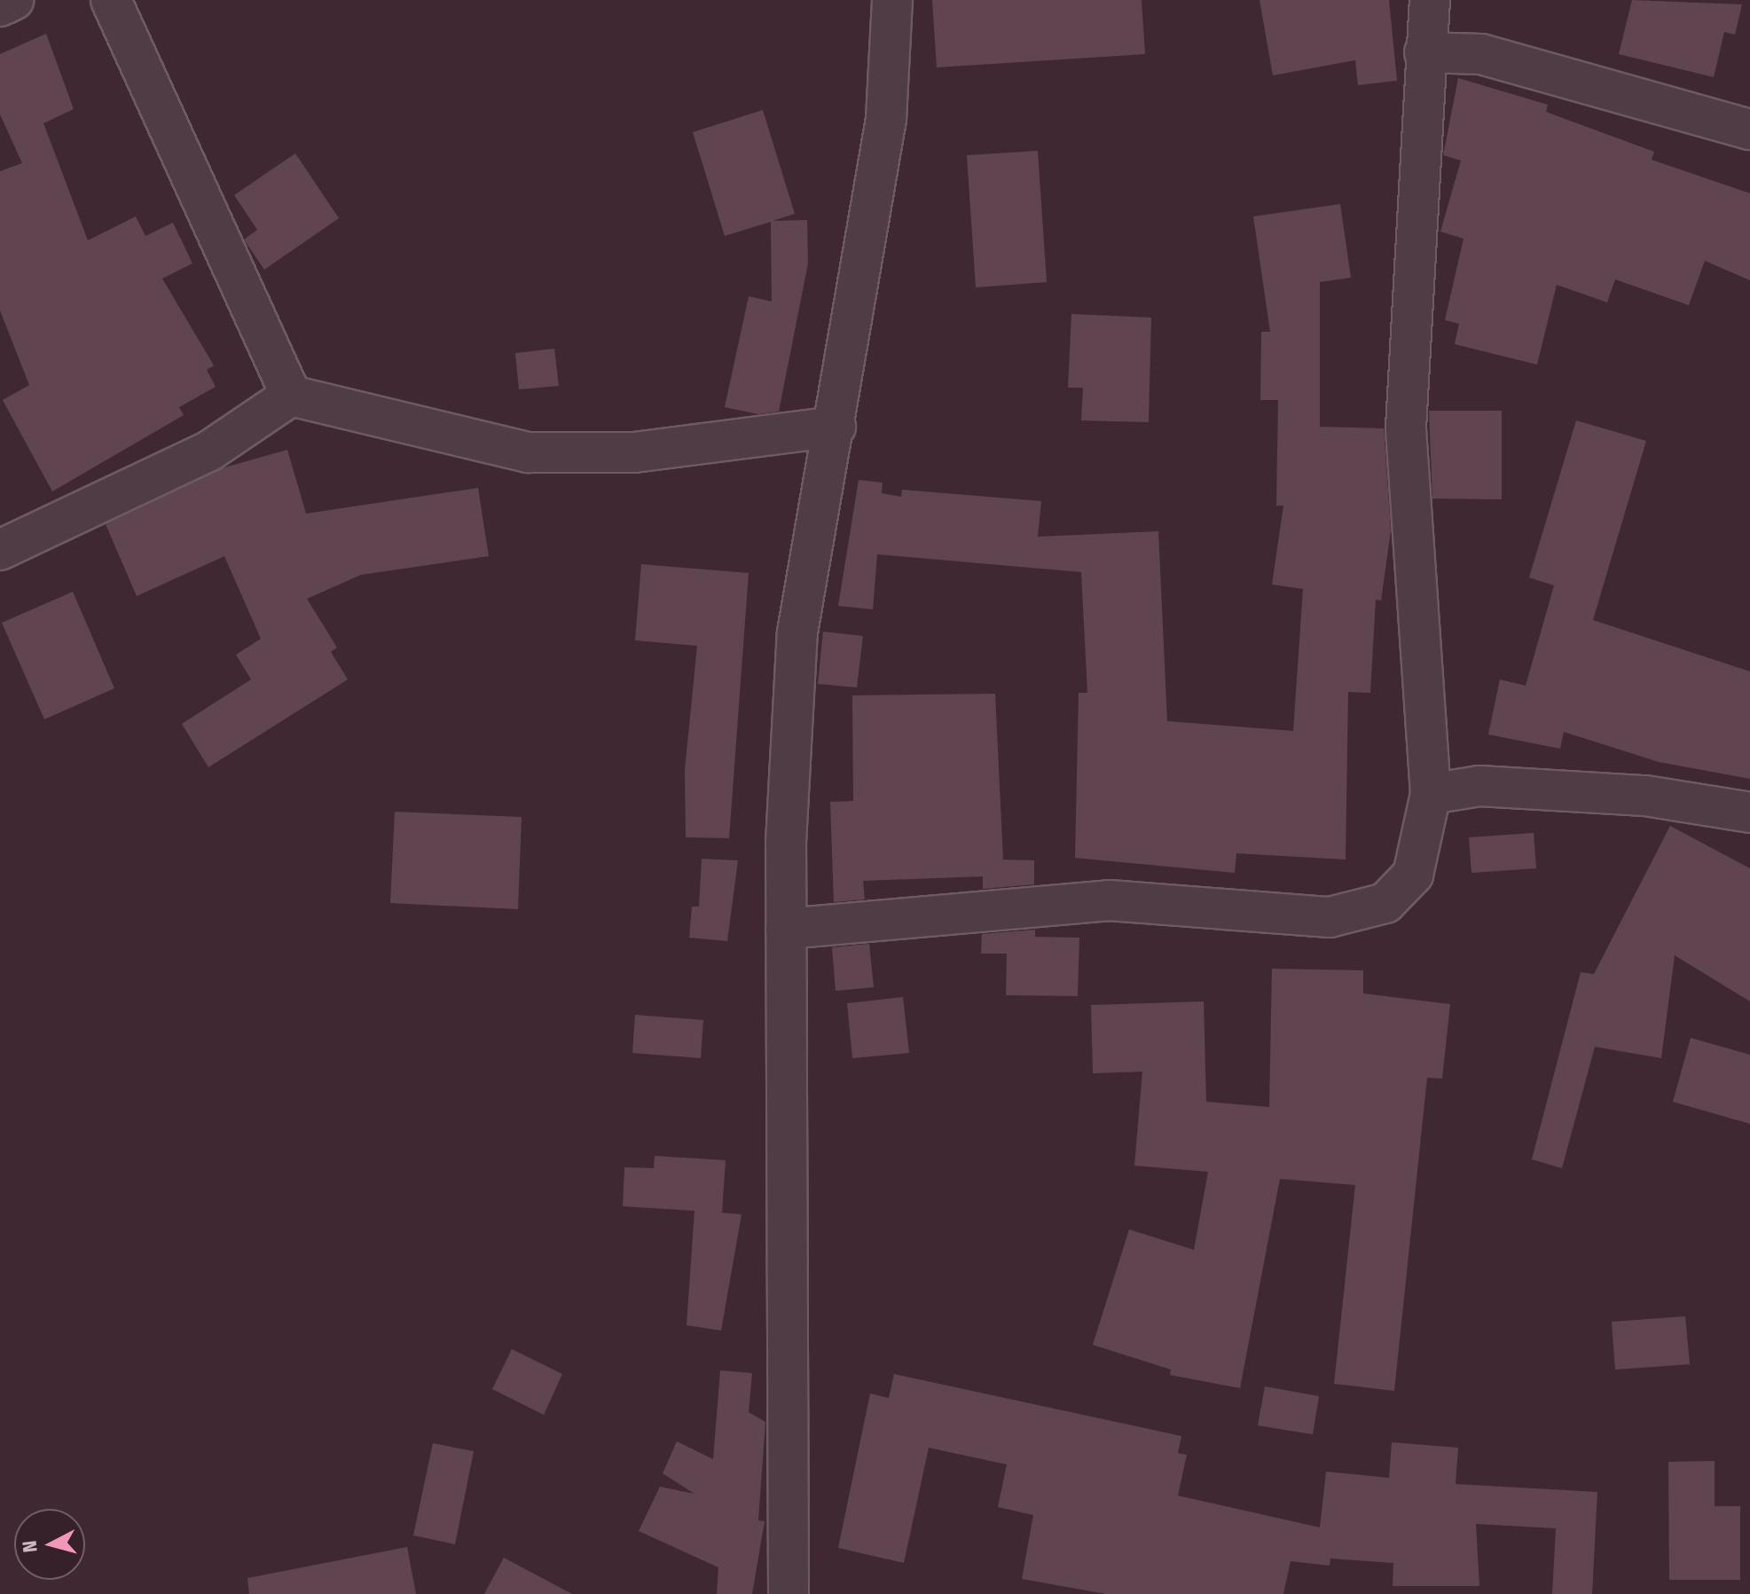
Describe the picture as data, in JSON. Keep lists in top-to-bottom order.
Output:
{
  "north": "left"
}
